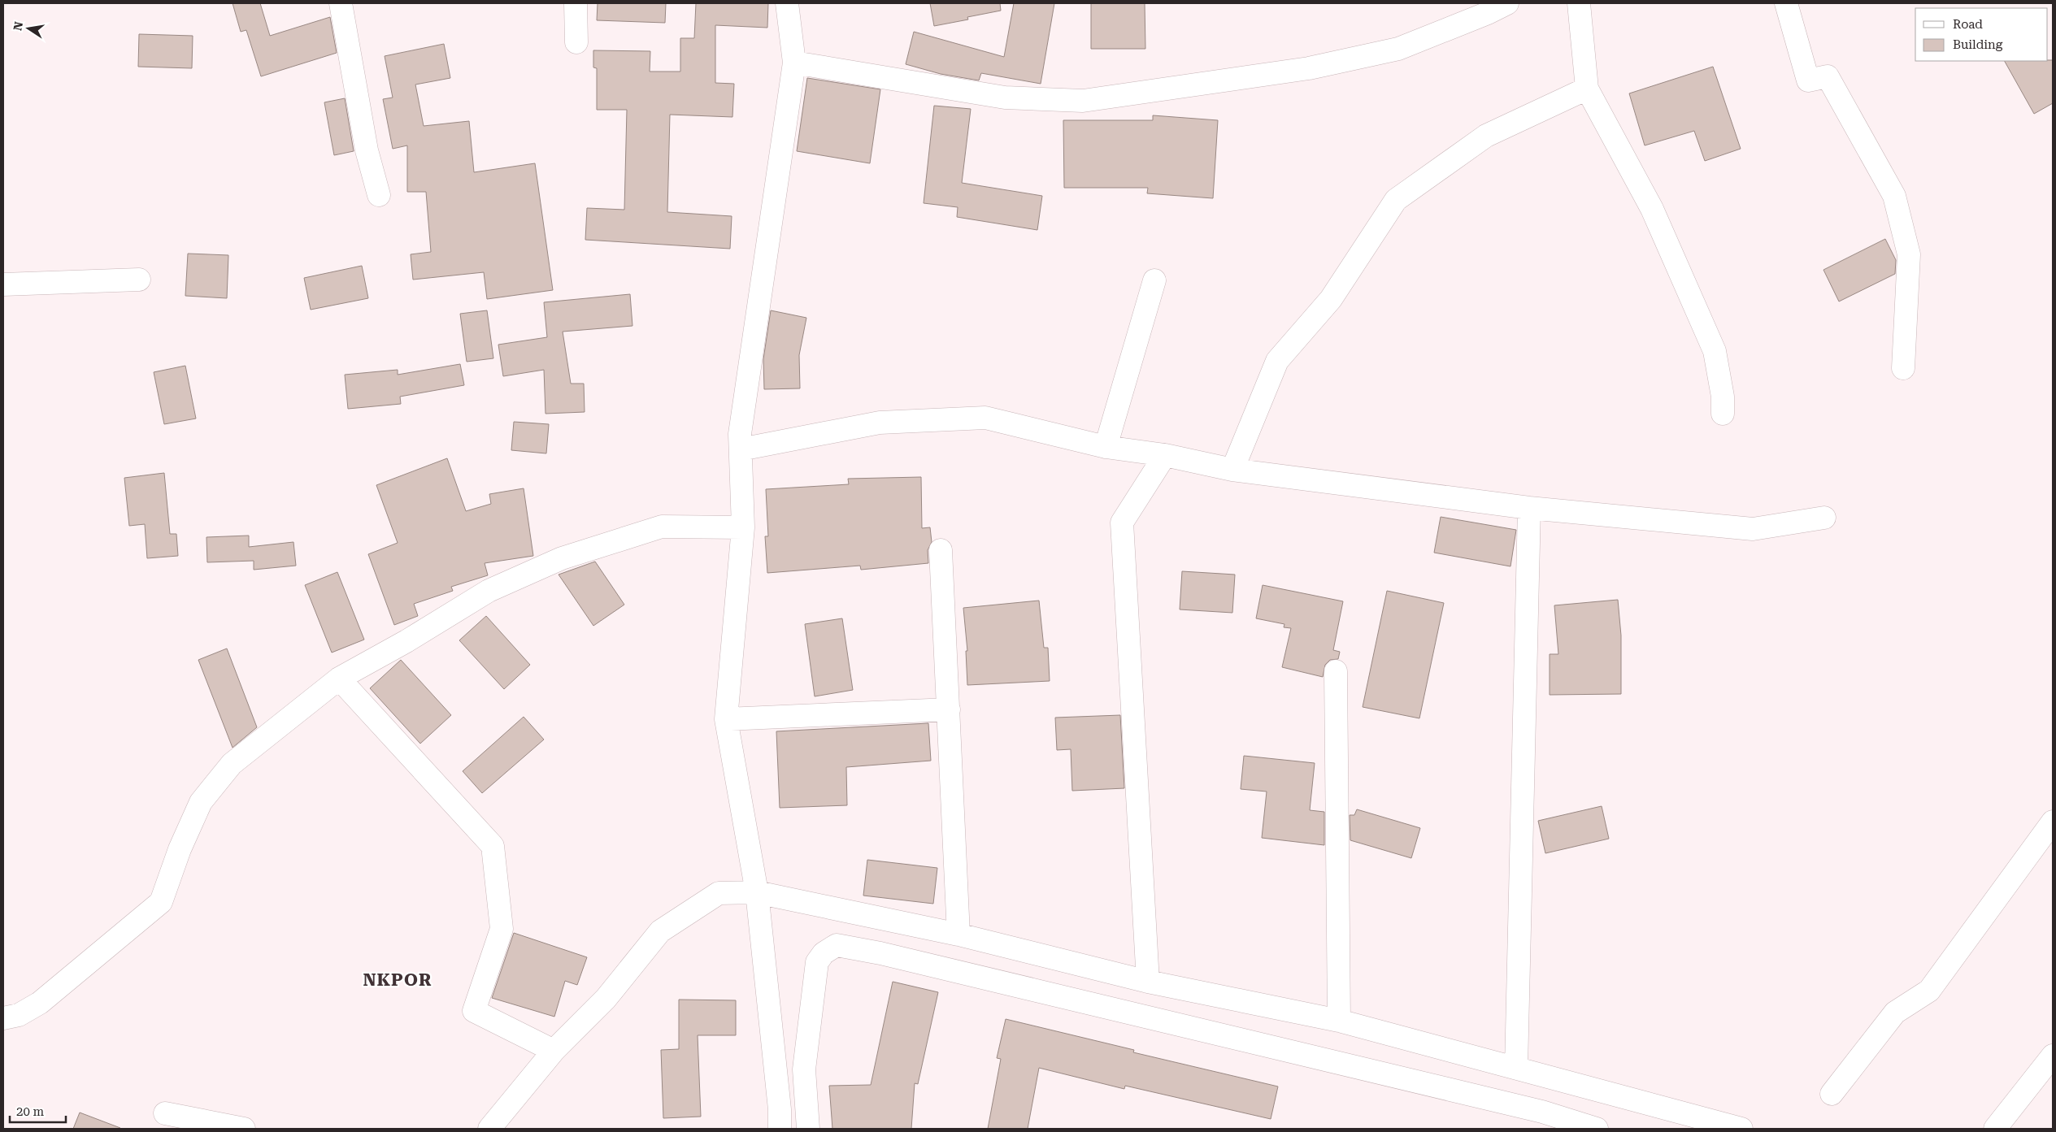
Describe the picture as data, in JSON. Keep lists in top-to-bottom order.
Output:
{
  "districts": ["NKPOR"],
  "legend": ["Road", "Building"],
  "scale_bar": "20 m",
  "north": "left"
}
